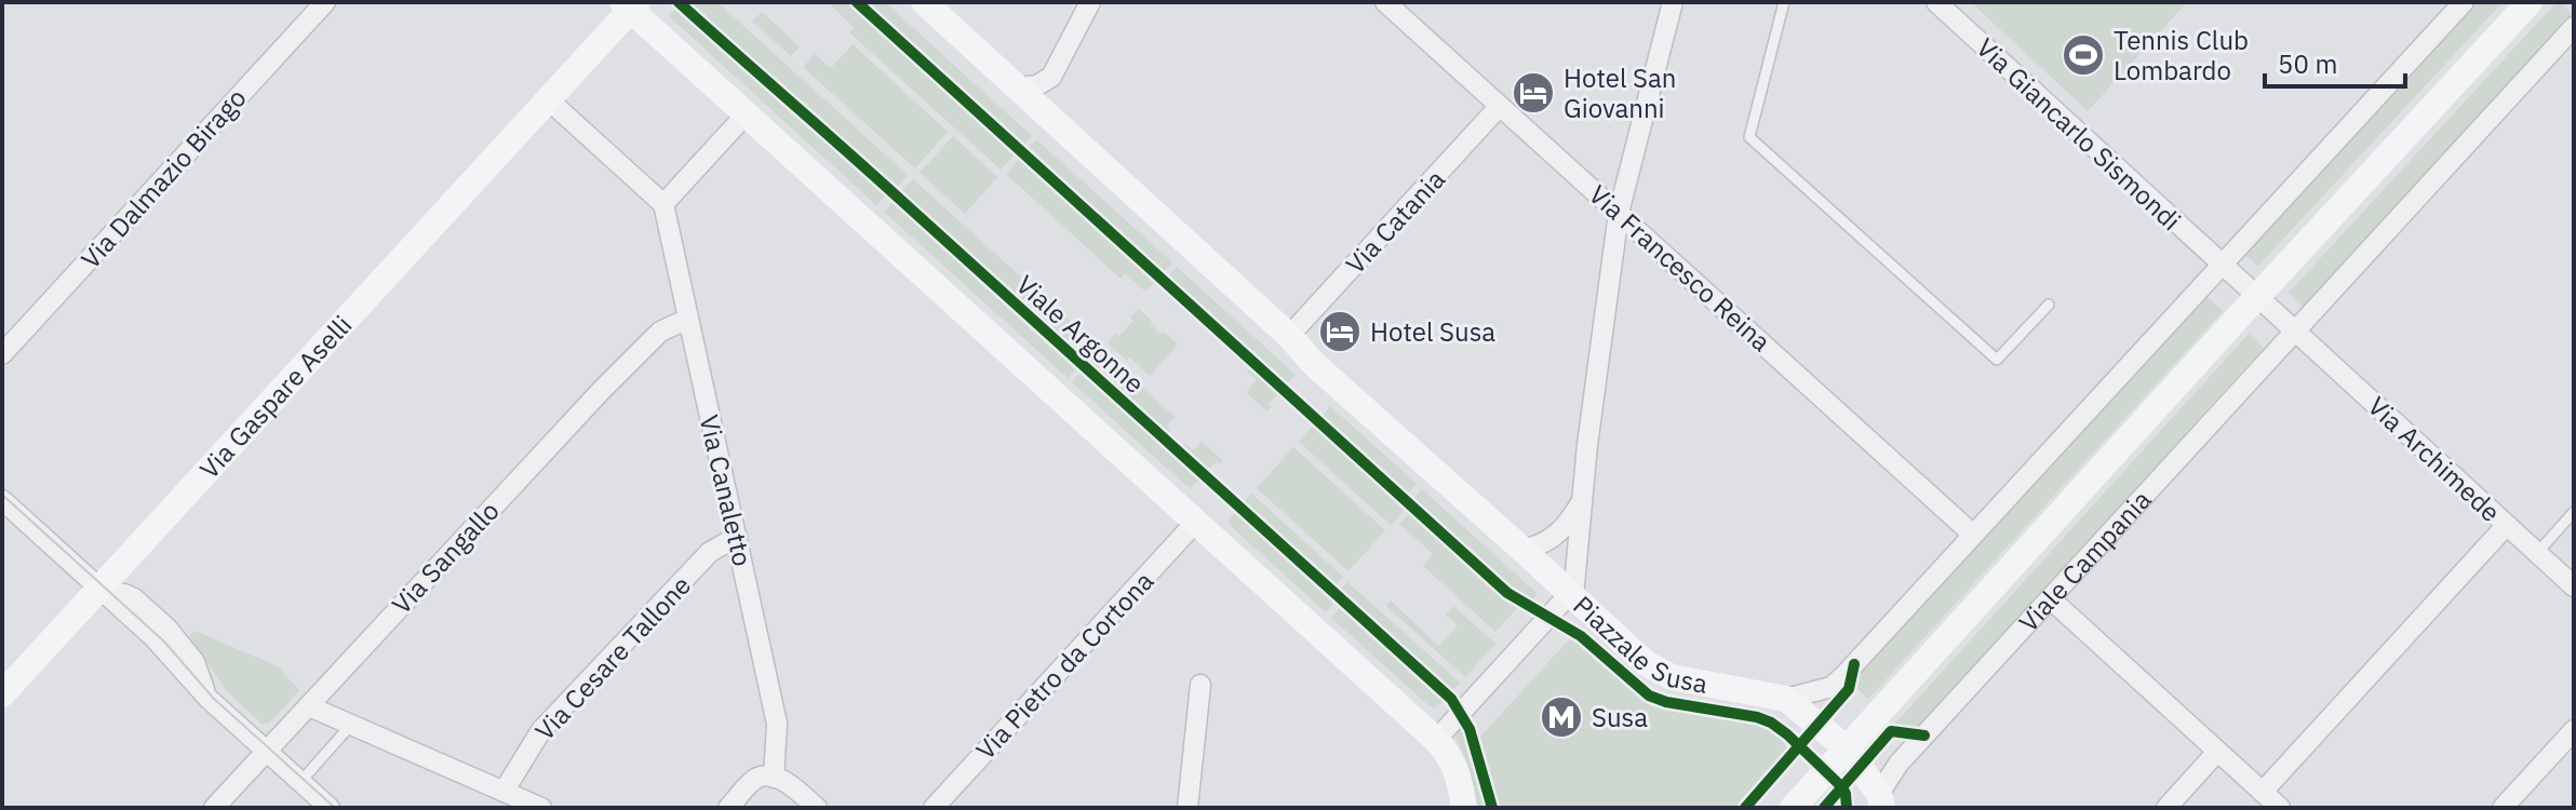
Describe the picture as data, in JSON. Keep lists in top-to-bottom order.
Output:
{
  "streets": {
    "street": [
      "Via Giancarlo Sismondi",
      "Via Dalmazio Birago",
      "Via Catania",
      "Via Francesco Reina",
      "Via Gaspare Aselli",
      "Via Archimede",
      "Via Canaletto",
      "Via Sangallo",
      "Viale Campania",
      "Piazzale Susa",
      "Via Cesare Tallone",
      "Via Pietro da Cortona"
    ],
    "cycle path": ["Viale Argonne"]
  },
  "crossings": [
    ["Via Catania", "Via Francesco Reina"],
    ["Via Archimede", "Viale Campania"],
    ["Via Canaletto", "Via Sangallo"],
    ["Via Canaletto", "Via Cesare Tallone"],
    ["Viale Campania", "Piazzale Susa"]
  ],
  "places": {
    "sports": ["Tennis Club Lombardo"],
    "hotel": ["Hotel San Giovanni", "Hotel Susa"],
    "metro station": ["Susa"]
  },
  "scale_bar": "50 m"
}
